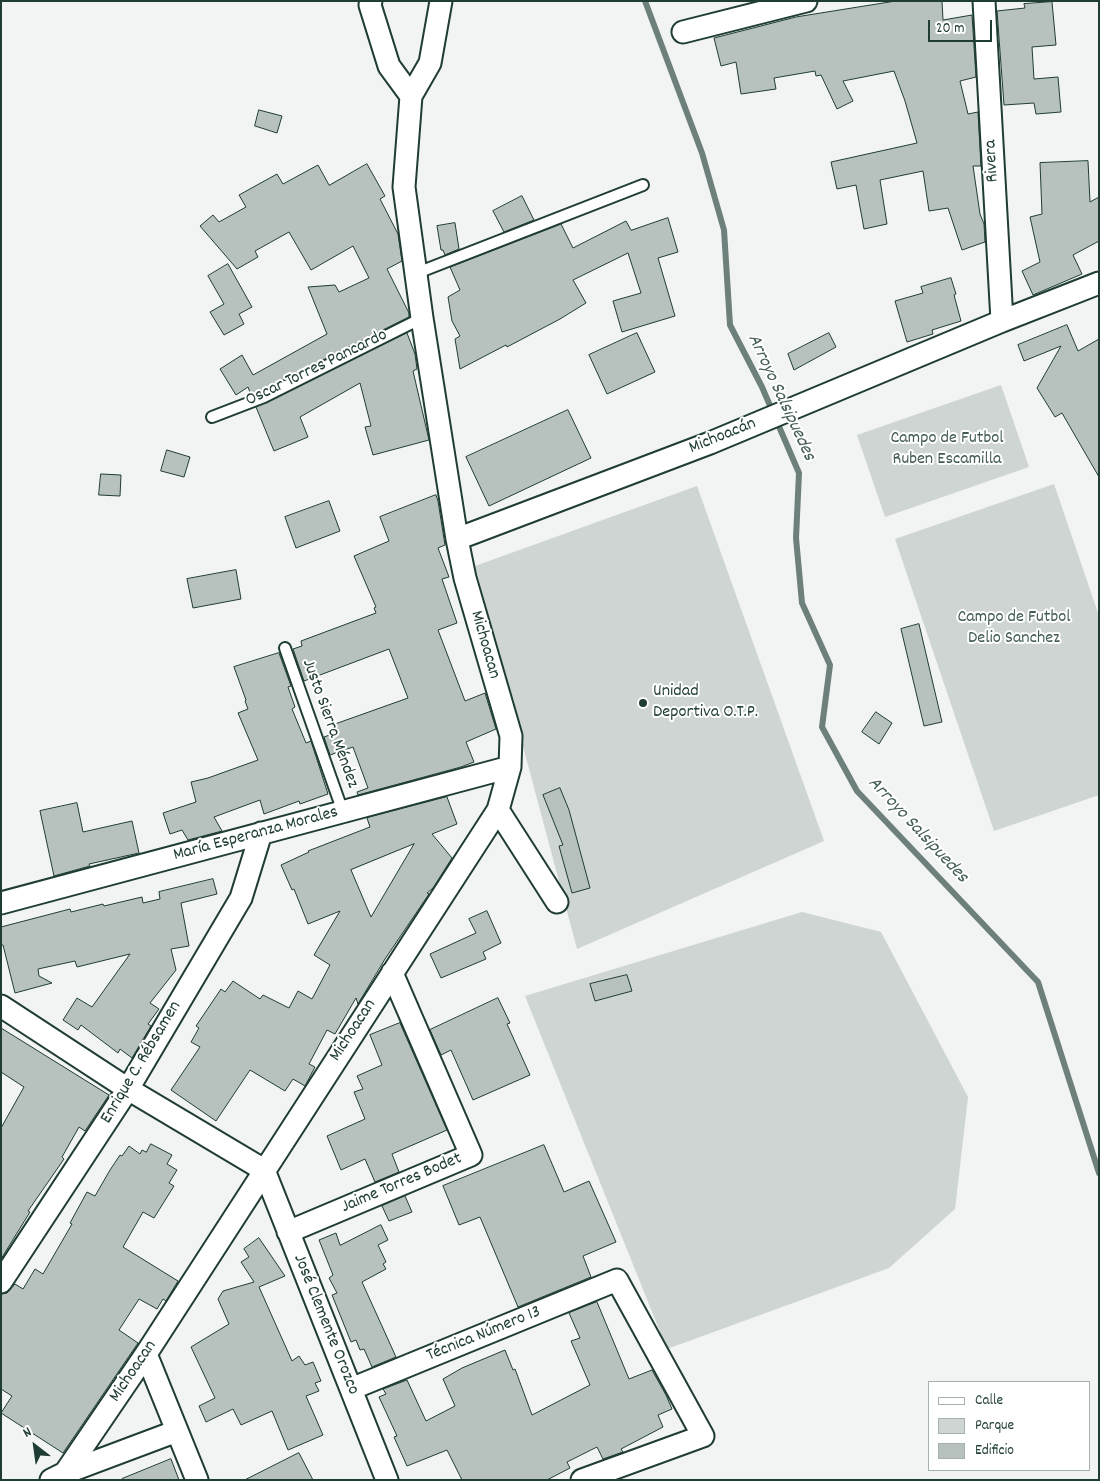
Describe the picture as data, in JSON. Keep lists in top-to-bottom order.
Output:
{
  "streets": {
    "street": [
      "Rivera",
      "Michoacán",
      "Michoacan",
      "María Esperanza Morales",
      "Enrique C. Rébsamen",
      "Jaime Torres Bodet",
      "José Clemente Orozco",
      "Técnica Número 13"
    ],
    "lane": ["Oscar Torres Pancardo", "Justo Sierra Méndez"]
  },
  "crossings": [
    ["Rivera", "Michoacán"],
    ["Michoacán", "Michoacan"],
    ["Michoacan", "María Esperanza Morales"],
    ["Michoacan", "Jaime Torres Bodet"],
    ["Michoacan", "José Clemente Orozco"],
    ["Justo Sierra Méndez", "María Esperanza Morales"],
    ["María Esperanza Morales", "Enrique C. Rébsamen"],
    ["Jaime Torres Bodet", "José Clemente Orozco"],
    ["José Clemente Orozco", "Técnica Número 13"]
  ],
  "water": ["Arroyo Salsipuedes"],
  "parks": ["Campo de Futbol Ruben Escamilla", "Campo de Futbol Delio Sanchez"],
  "places": ["Unidad Deportiva O.T.P."],
  "legend": ["Calle", "Parque", "Edificio"],
  "scale_bar": "20 m",
  "north": "top left"
}
